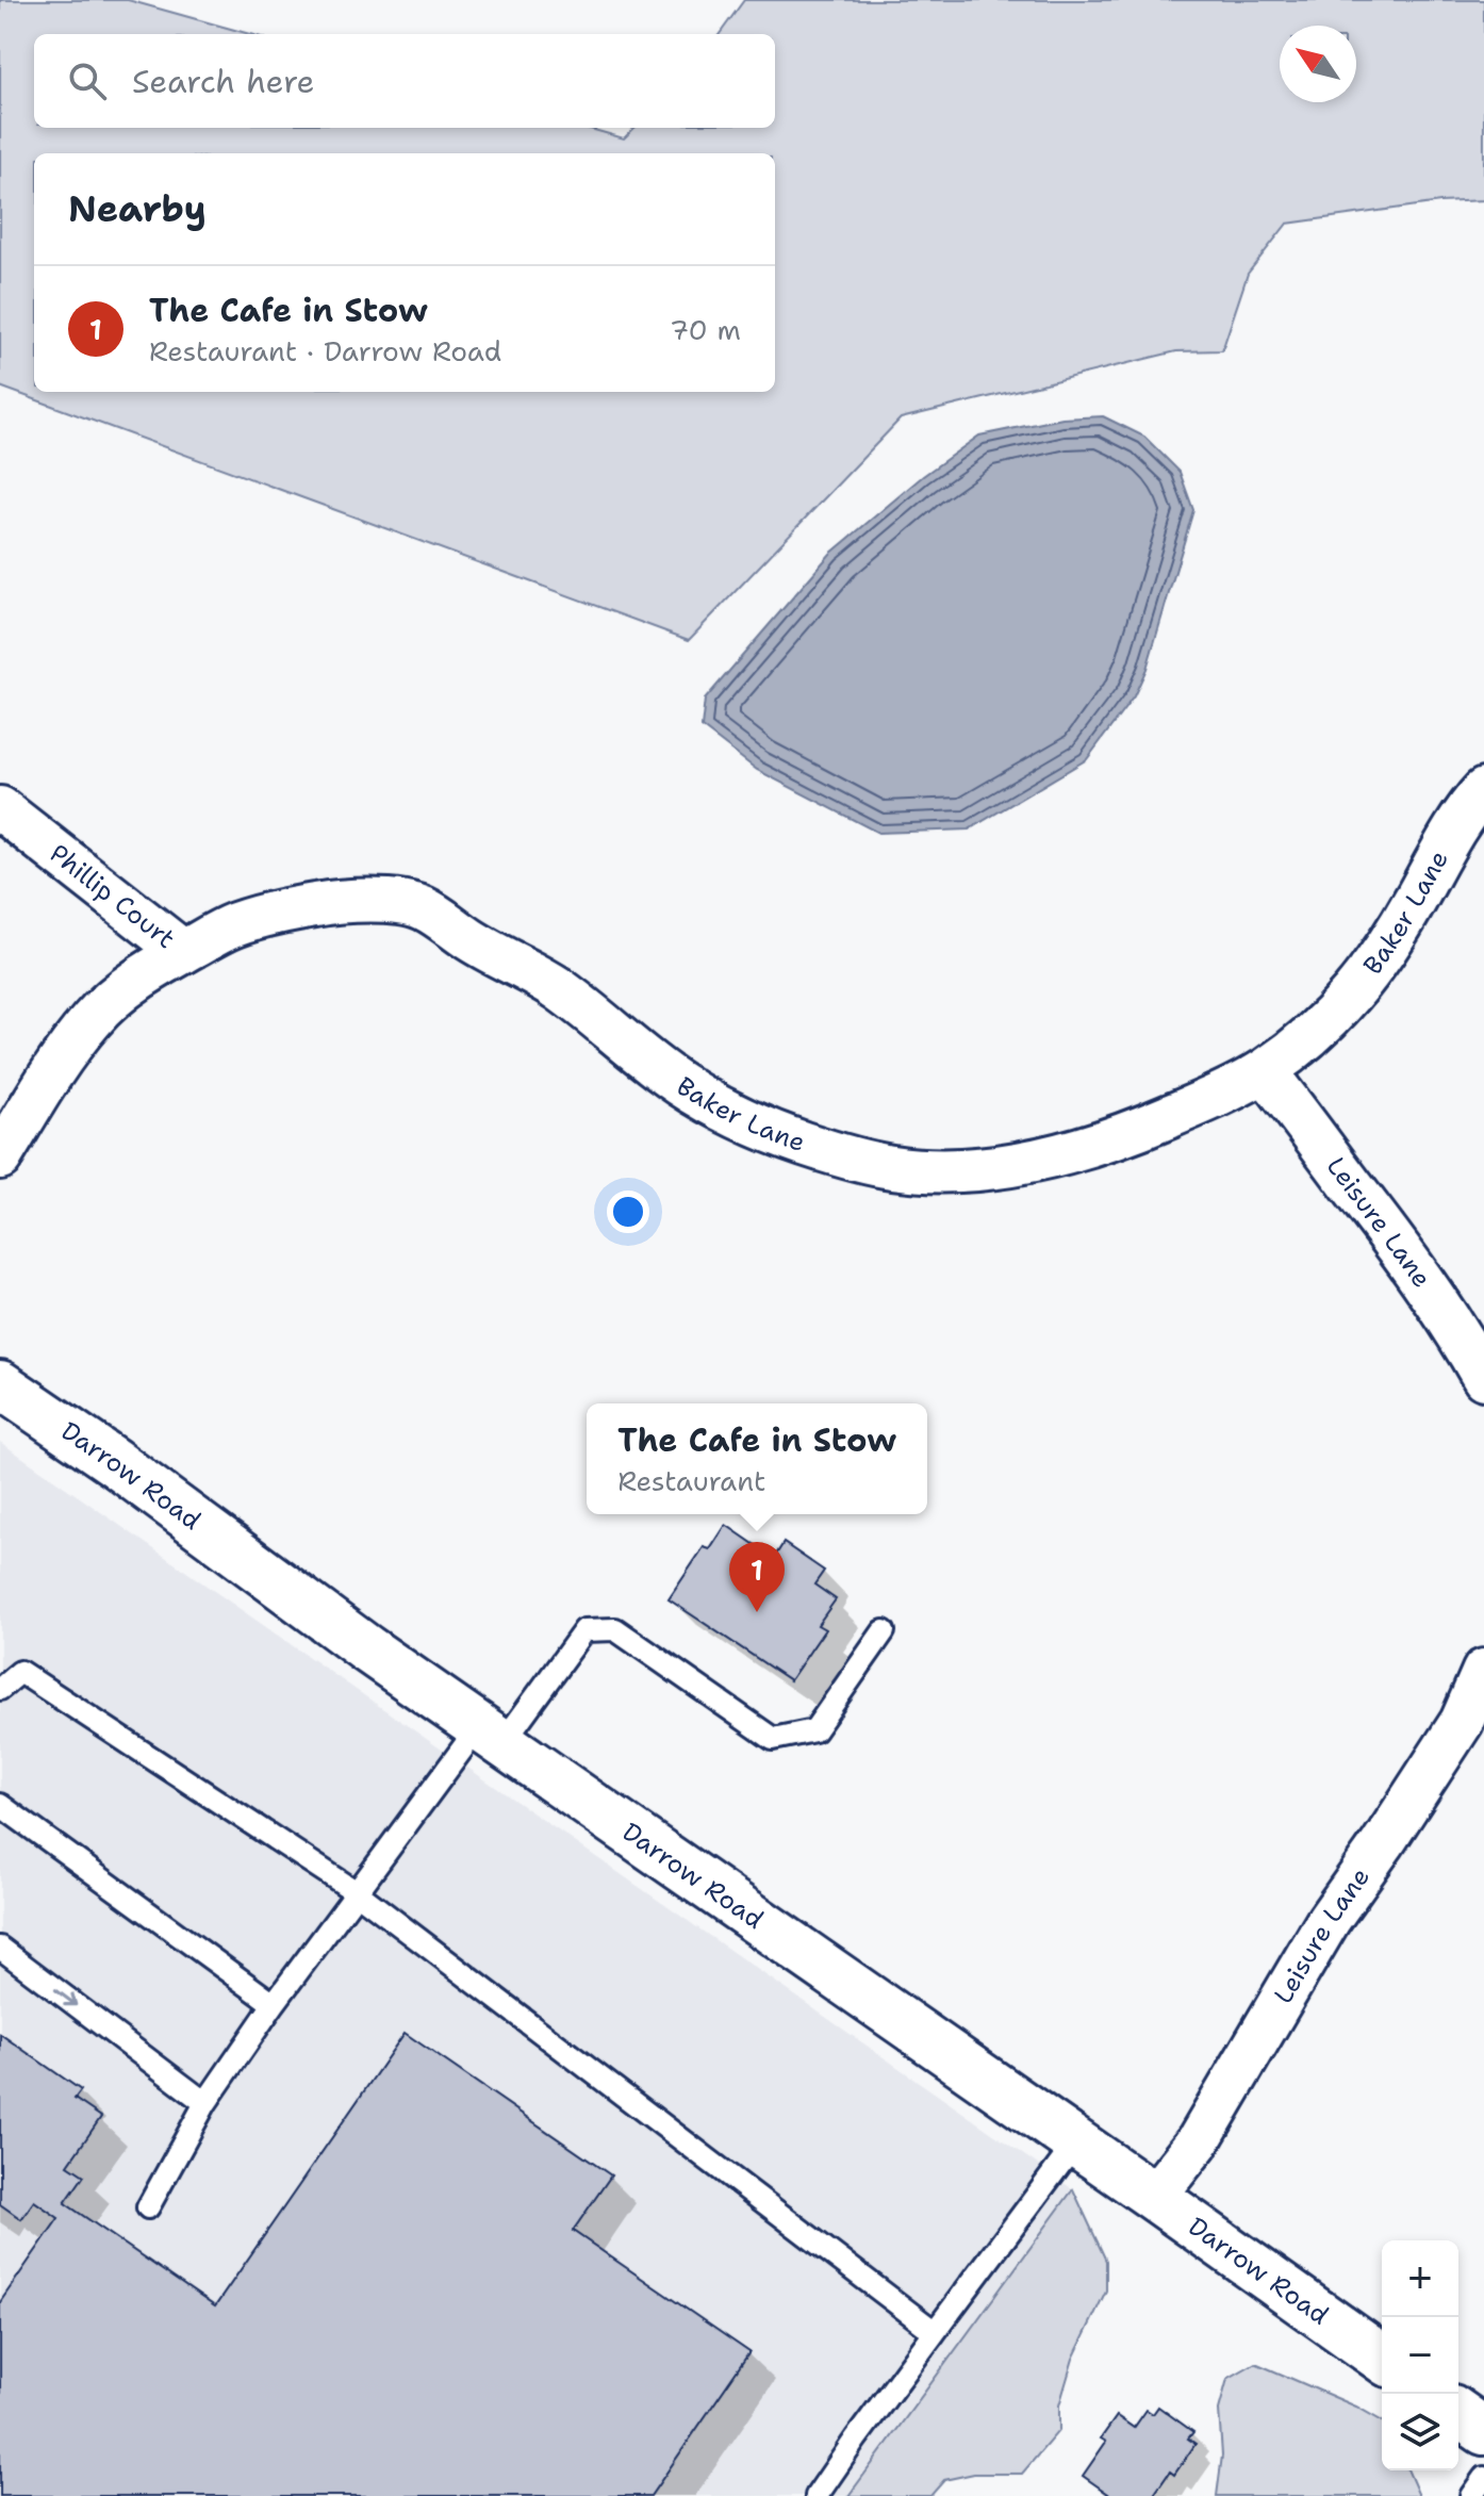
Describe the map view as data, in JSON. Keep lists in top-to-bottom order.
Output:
{
  "streets": {
    "main road": ["Darrow Road"],
    "street": ["Phillip Court", "Baker Lane", "Leisure Lane"]
  },
  "crossings": [
    ["Phillip Court", "Baker Lane"],
    ["Baker Lane", "Leisure Lane"],
    ["Leisure Lane", "Darrow Road"]
  ],
  "north": "top left",
  "page": {
    "search": "Search here",
    "heading": "Nearby",
    "list": [
      {
        "mark": "1",
        "name": "The Cafe in Stow",
        "note": "Restaurant · Darrow Road",
        "value": "70 m"
      }
    ],
    "popup": ["The Cafe in Stow", "Restaurant"],
    "pins": "1",
    "map_buttons": ["+", "−"]
  }
}
